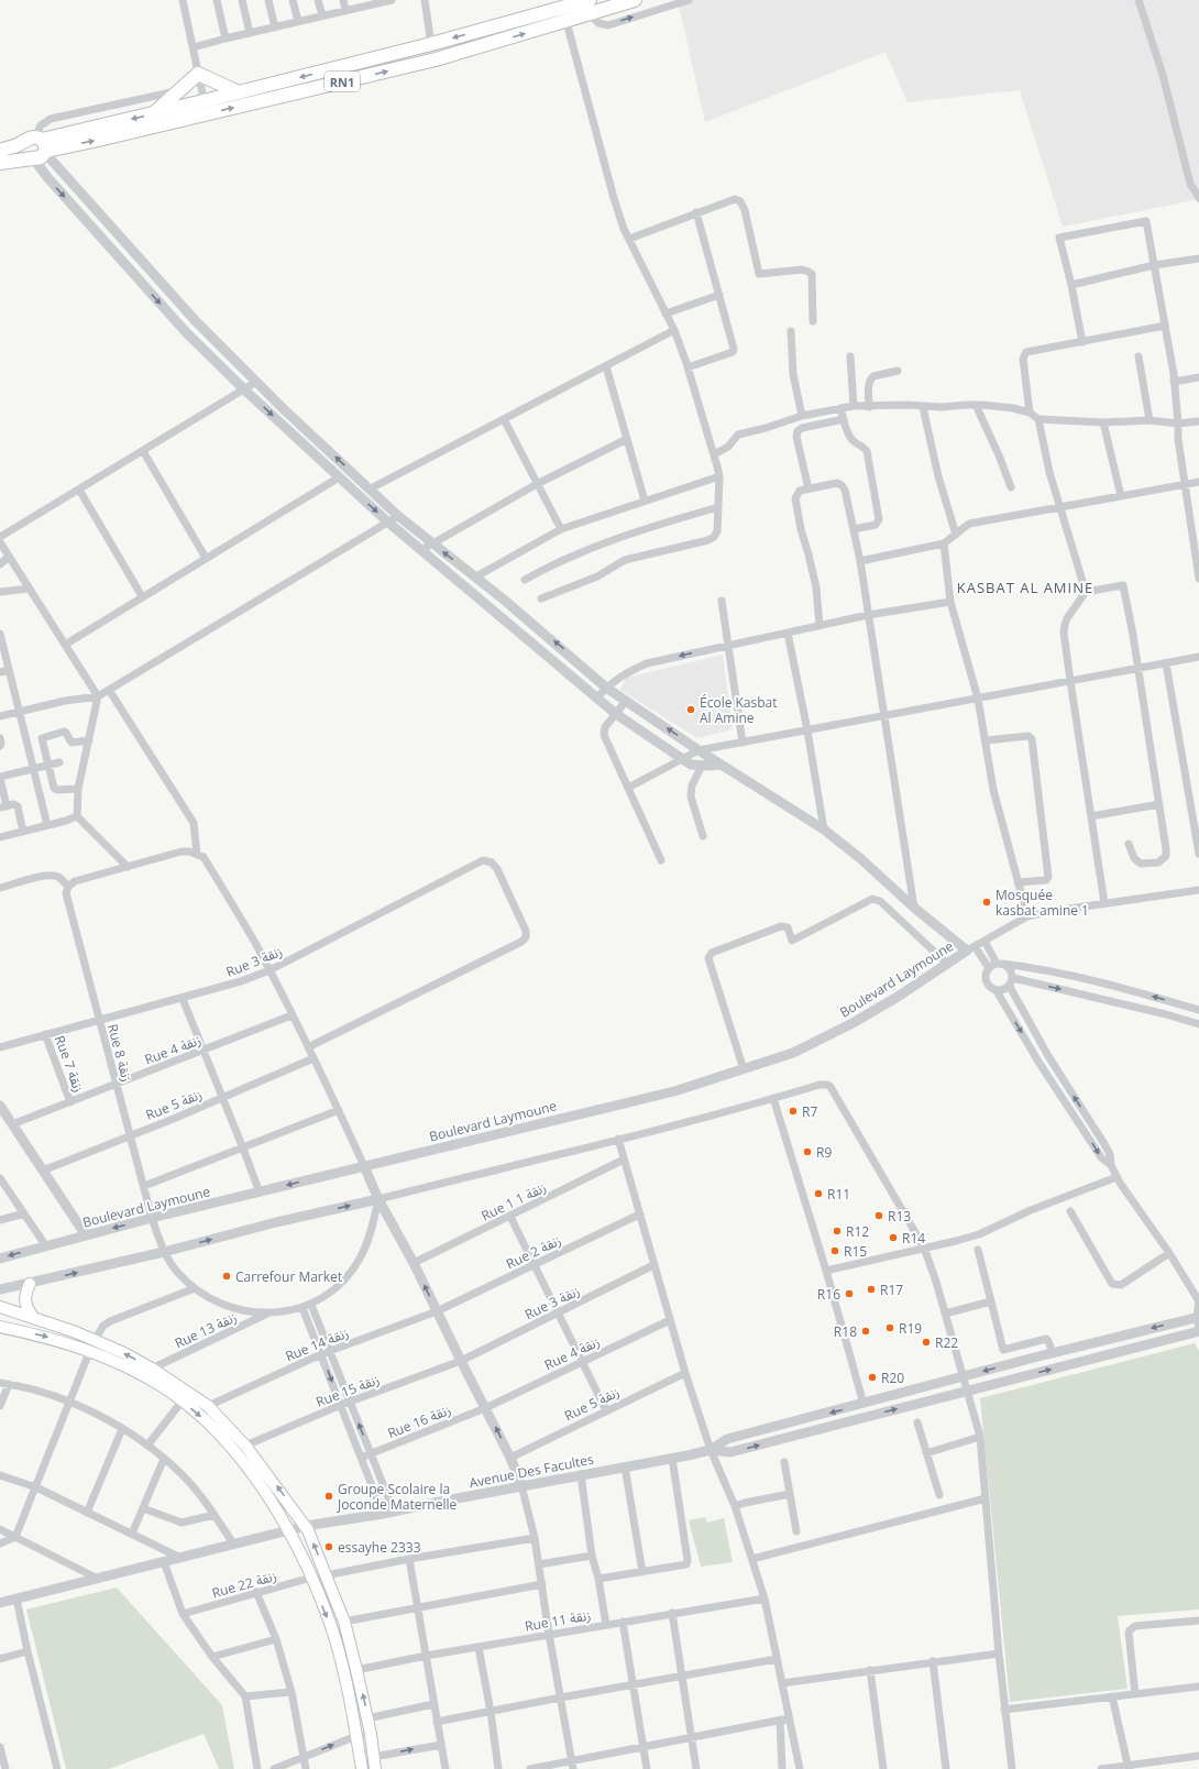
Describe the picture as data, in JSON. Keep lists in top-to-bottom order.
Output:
{
  "streets": {
    "highway": ["RN1"],
    "street": [
      "Rue 3 زنقة",
      "Boulevard Laymoune",
      "Rue 4 زنقة",
      "Rue 8 زنقة",
      "Rue 7 زنقة",
      "Rue 5 زنقة",
      "Rue 1 زنقة 1",
      "Rue 2 زنقة",
      "Rue 13 زنقة",
      "Rue 14 زنقة",
      "Rue 15 زنقة",
      "Rue 16 زنقة",
      "Avenue Des Facultes",
      "Rue 22 زنقة",
      "Rue 11 زنقة"
    ]
  },
  "crossings": [
    ["Rue 3 زنقة", "Rue 8 زنقة"],
    ["Rue 3 زنقة", "Rue 7 زنقة"],
    ["Rue 3 زنقة", "Rue 15 زنقة"],
    ["Boulevard Laymoune", "Rue 8 زنقة"],
    ["Rue 4 زنقة", "Rue 8 زنقة"],
    ["Rue 4 زنقة", "Rue 7 زنقة"],
    ["Rue 4 زنقة", "Rue 16 زنقة"],
    ["Rue 8 زنقة", "Rue 5 زنقة"],
    ["Rue 8 زنقة", "Rue 13 زنقة"],
    ["Rue 2 زنقة", "Rue 14 زنقة"]
  ],
  "districts": ["KASBAT AL AMINE"],
  "places": [
    "École Kasbat Al Amine",
    "Mosquée kasbat amine 1",
    "R7",
    "R9",
    "R11",
    "R13",
    "R12",
    "R14",
    "R15",
    "Carrefour Market",
    "R17",
    "R16",
    "R19",
    "R18",
    "R22",
    "R20",
    "Groupe Scolaire la Joconde Maternelle",
    "essayhe 2333"
  ]
}
